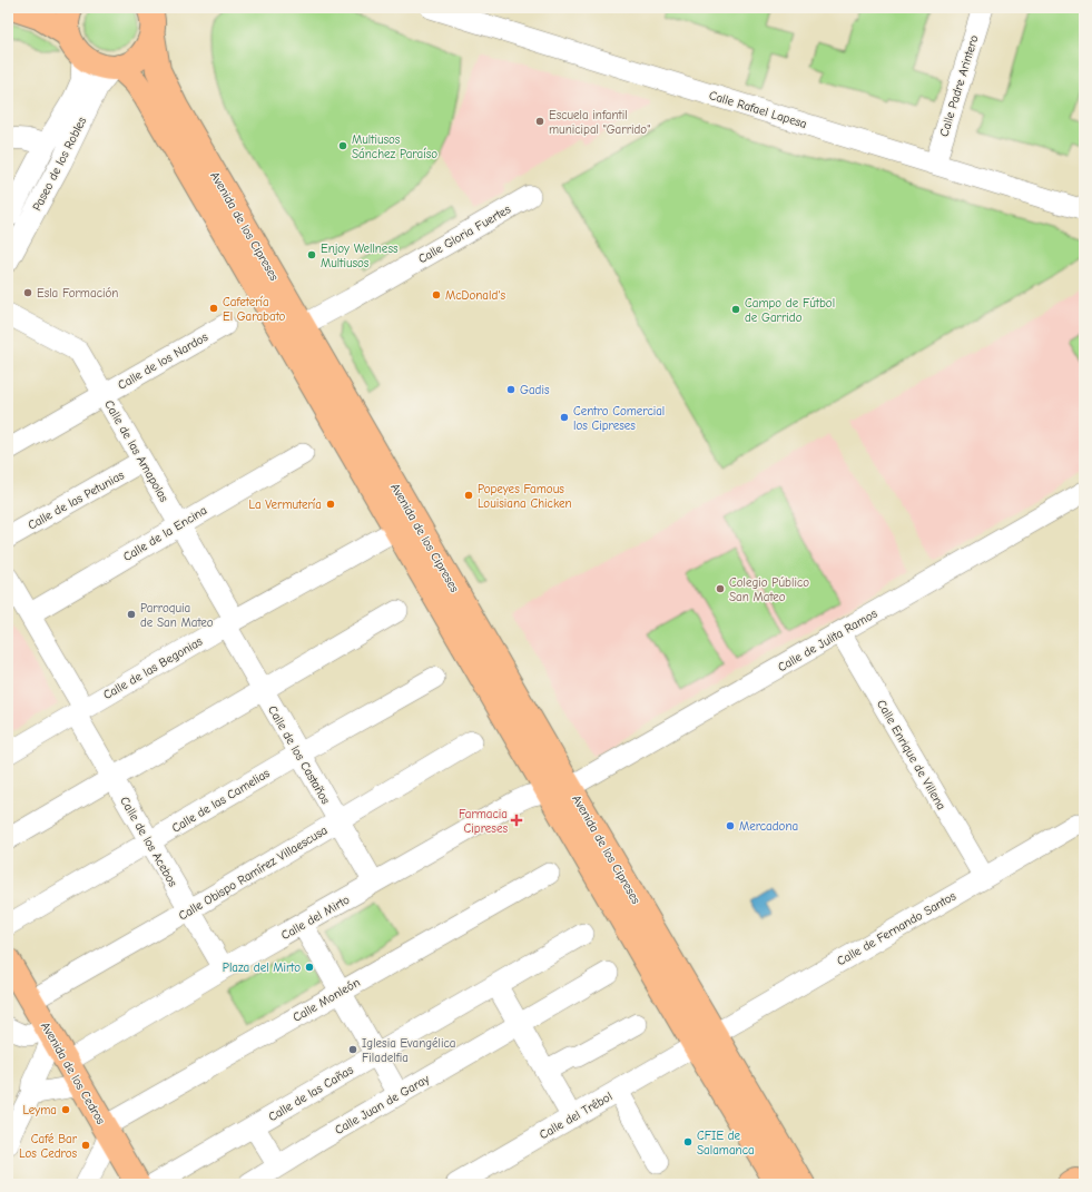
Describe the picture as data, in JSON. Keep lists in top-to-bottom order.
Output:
{
  "streets": {
    "main road": ["Avenida de los Cipreses", "Avenida de los Cedros"],
    "street": [
      "Calle Padre Arintero",
      "Calle Rafael Lapesa",
      "Paseo de los Robles",
      "Calle Gloria Fuertes",
      "Calle de los Nardos",
      "Calle de las Amapolas",
      "Calle de las Petunias",
      "Calle de la Encina",
      "Calle de Julita Ramos",
      "Calle de las Begonias",
      "Calle de los Castaños",
      "Calle Enrique de Villena",
      "Calle de las Camelias",
      "Calle de los Acebos",
      "Calle Obispo Ramírez Villaescusa",
      "Calle del Mirto",
      "Calle de Fernando Santos",
      "Calle Monleón",
      "Calle de las Cañas",
      "Calle Juan de Garay",
      "Calle del Trébol"
    ]
  },
  "crossings": [
    ["Calle Padre Arintero", "Calle Rafael Lapesa"],
    ["Paseo de los Robles", "Avenida de los Cipreses"],
    ["Avenida de los Cipreses", "Calle Gloria Fuertes"],
    ["Avenida de los Cipreses", "Calle de Julita Ramos"],
    ["Avenida de los Cipreses", "Calle de las Begonias"],
    ["Avenida de los Cipreses", "Calle del Mirto"],
    ["Avenida de los Cipreses", "Calle de Fernando Santos"],
    ["Avenida de los Cipreses", "Calle del Trébol"],
    ["Calle de los Nardos", "Calle de las Amapolas"],
    ["Calle de las Amapolas", "Calle de las Petunias"],
    ["Calle de las Amapolas", "Calle de la Encina"],
    ["Calle de las Amapolas", "Calle de las Begonias"],
    ["Calle de las Amapolas", "Calle de los Castaños"],
    ["Calle de la Encina", "Calle de los Acebos"],
    ["Calle de Julita Ramos", "Calle Enrique de Villena"],
    ["Calle de Julita Ramos", "Calle del Mirto"],
    ["Calle de las Begonias", "Calle de los Castaños"],
    ["Calle de las Begonias", "Calle de los Acebos"],
    ["Calle de los Castaños", "Calle de las Camelias"],
    ["Calle de los Castaños", "Calle Obispo Ramírez Villaescusa"],
    ["Calle de los Castaños", "Calle del Mirto"],
    ["Calle Enrique de Villena", "Calle de Fernando Santos"],
    ["Calle de las Camelias", "Calle de los Acebos"],
    ["Calle de los Acebos", "Calle Obispo Ramírez Villaescusa"],
    ["Calle de los Acebos", "Calle del Mirto"],
    ["Calle Obispo Ramírez Villaescusa", "Avenida de los Cedros"],
    ["Calle del Mirto", "Avenida de los Cedros"],
    ["Calle de Fernando Santos", "Calle del Trébol"],
    ["Calle Monleón", "Avenida de los Cedros"]
  ],
  "places": {
    "other": [
      "Escuela infantil municipal \"Garrido\"",
      "Multiusos Sánchez Paraíso",
      "Enjoy Wellness Multiusos",
      "Esla Formación",
      "McDonald's",
      "Cafetería El Garabato",
      "Campo de Fútbol de Garrido",
      "Gadis",
      "Centro Comercial los Cipreses",
      "Popeyes Famous Louisiana Chicken",
      "La Vermutería",
      "Colegio Público San Mateo",
      "Parroquia de San Mateo",
      "Mercadona",
      "Plaza del Mirto",
      "Iglesia Evangélica Filadelfia",
      "Leyma",
      "CFIE de Salamanca",
      "Café Bar Los Cedros"
    ],
    "health": ["Farmacia Cipreses"]
  }
}
